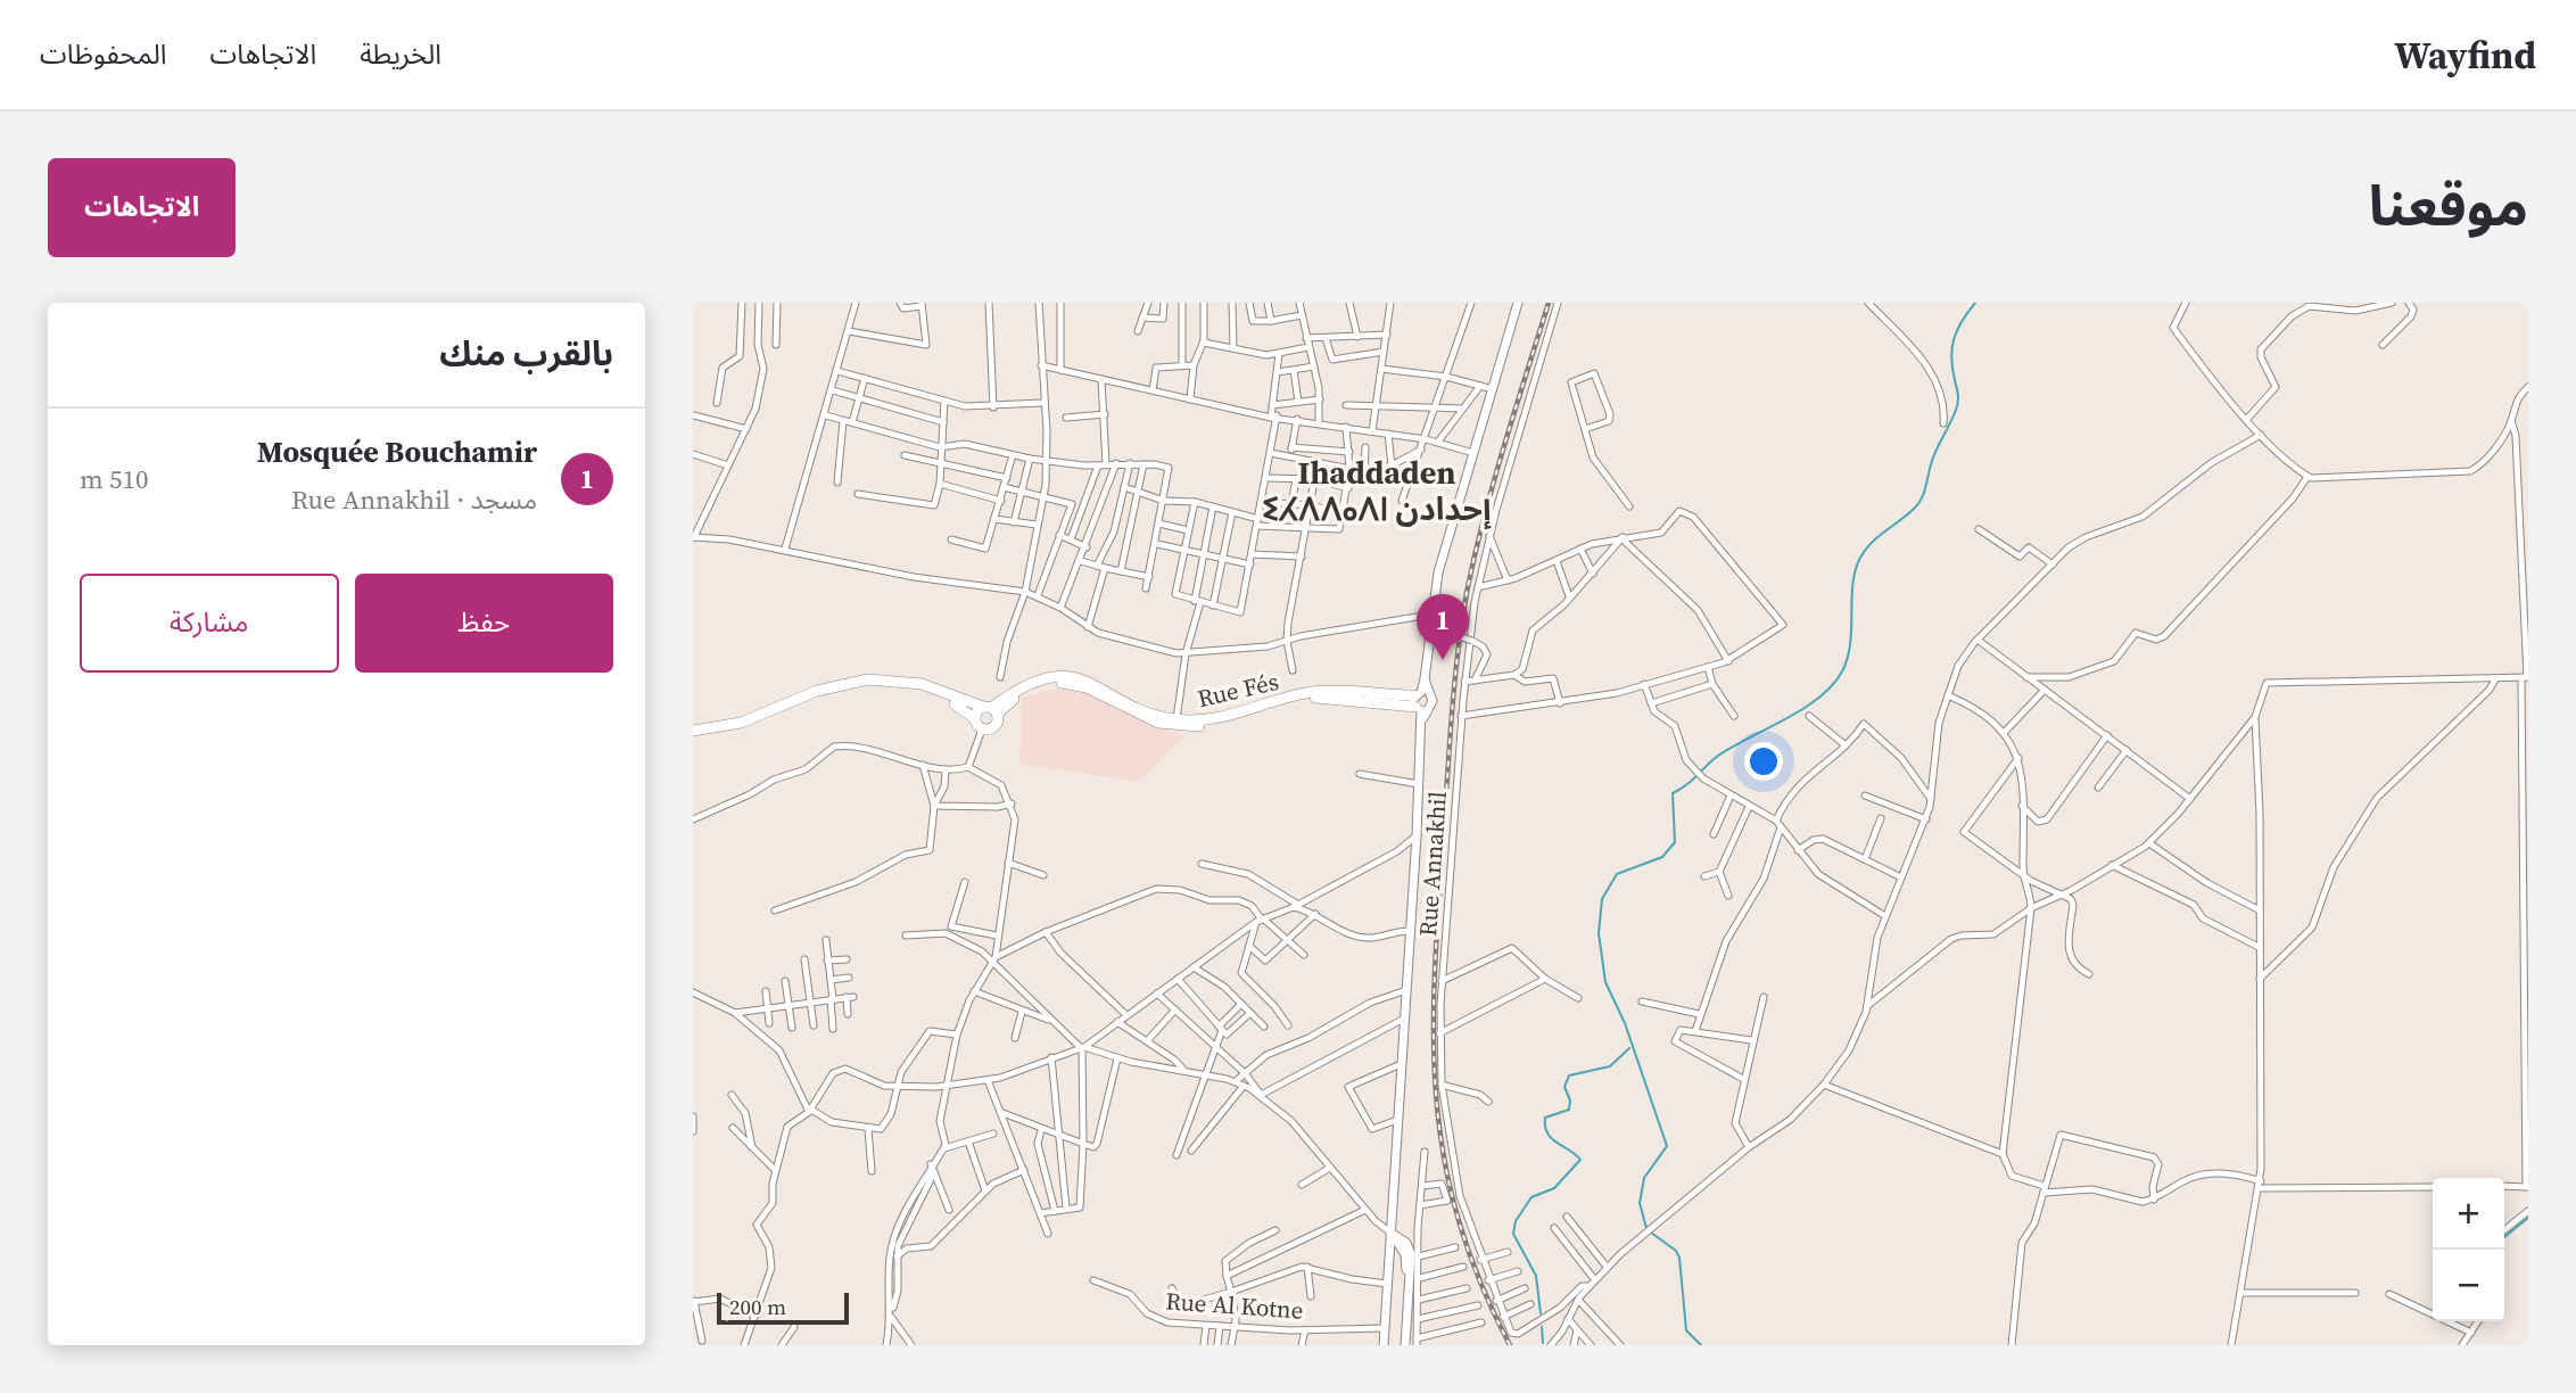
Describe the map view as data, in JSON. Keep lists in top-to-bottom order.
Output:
{
  "streets": {
    "highway": ["Rue Fés"],
    "street": ["Rue Annakhil", "Rue Al Kotne"]
  },
  "districts": ["Ihaddaden ⵉⵃⴷⴷⴰⴷⵏ إحدادن"],
  "scale_bar": "200 m",
  "page": {
    "header": "Wayfind",
    "nav": ["الخريطة", "الاتجاهات", "المحفوظات"],
    "title": "موقعنا",
    "buttons": [
      "الاتجاهات",
      ["حفظ", "مشاركة"]
    ],
    "heading": "بالقرب منك",
    "list": [
      {
        "mark": "1",
        "name": "Mosquée Bouchamir",
        "note": "مسجد · Rue Annakhil",
        "value": "510 m"
      }
    ],
    "pins": "1",
    "map_buttons": ["+", "−"],
    "scale": "200 m"
  }
}
